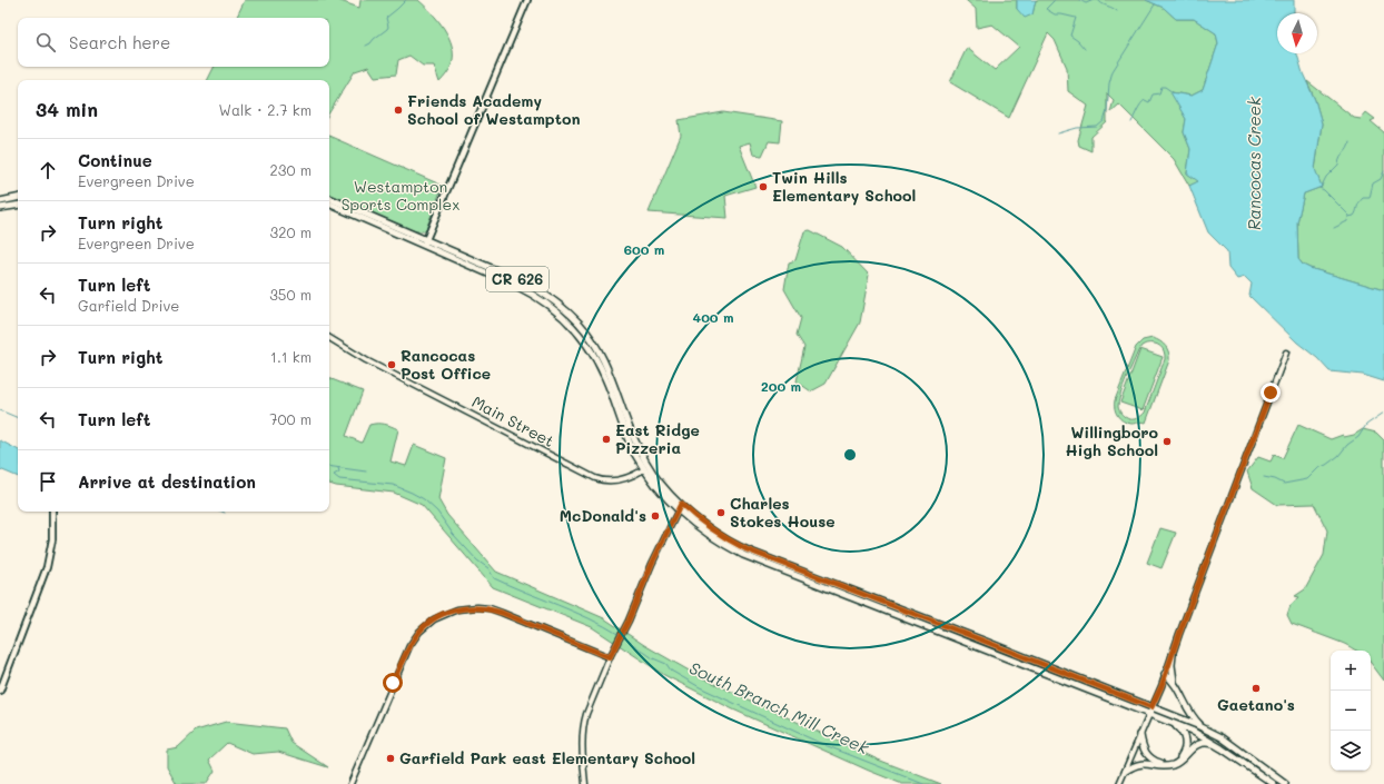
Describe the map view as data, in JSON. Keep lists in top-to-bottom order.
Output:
{
  "streets": {
    "main road": ["CR 626"],
    "street": ["Main Street"]
  },
  "crossings": [
    ["CR 626", "Main Street"]
  ],
  "water": ["Rancocas Creek", "South Branch Mill Creek"],
  "parks": ["Westampton Sports Complex"],
  "places": [
    "Friends Academy School of Westampton",
    "Twin Hills Elementary School",
    "Rancocas Post Office",
    "East Ridge Pizzeria",
    "Willingboro High School",
    "Charles Stokes House",
    "McDonald's",
    "Gaetano's",
    "Garfield Park east Elementary School"
  ],
  "north": "bottom",
  "page": {
    "search": "Search here",
    "heading": ["34 min", "Walk · 2.7 km"],
    "list": [
      ["Continue", "Evergreen Drive", "230 m"],
      ["Turn right", "Evergreen Drive", "320 m"],
      ["Turn left", "Garfield Drive", "350 m"],
      ["Turn right", "1.1 km"],
      ["Turn left", "700 m"],
      "Arrive at destination"
    ],
    "map_buttons": ["+", "−"]
  },
  "rings": ["600 m", "400 m", "200 m"]
}
